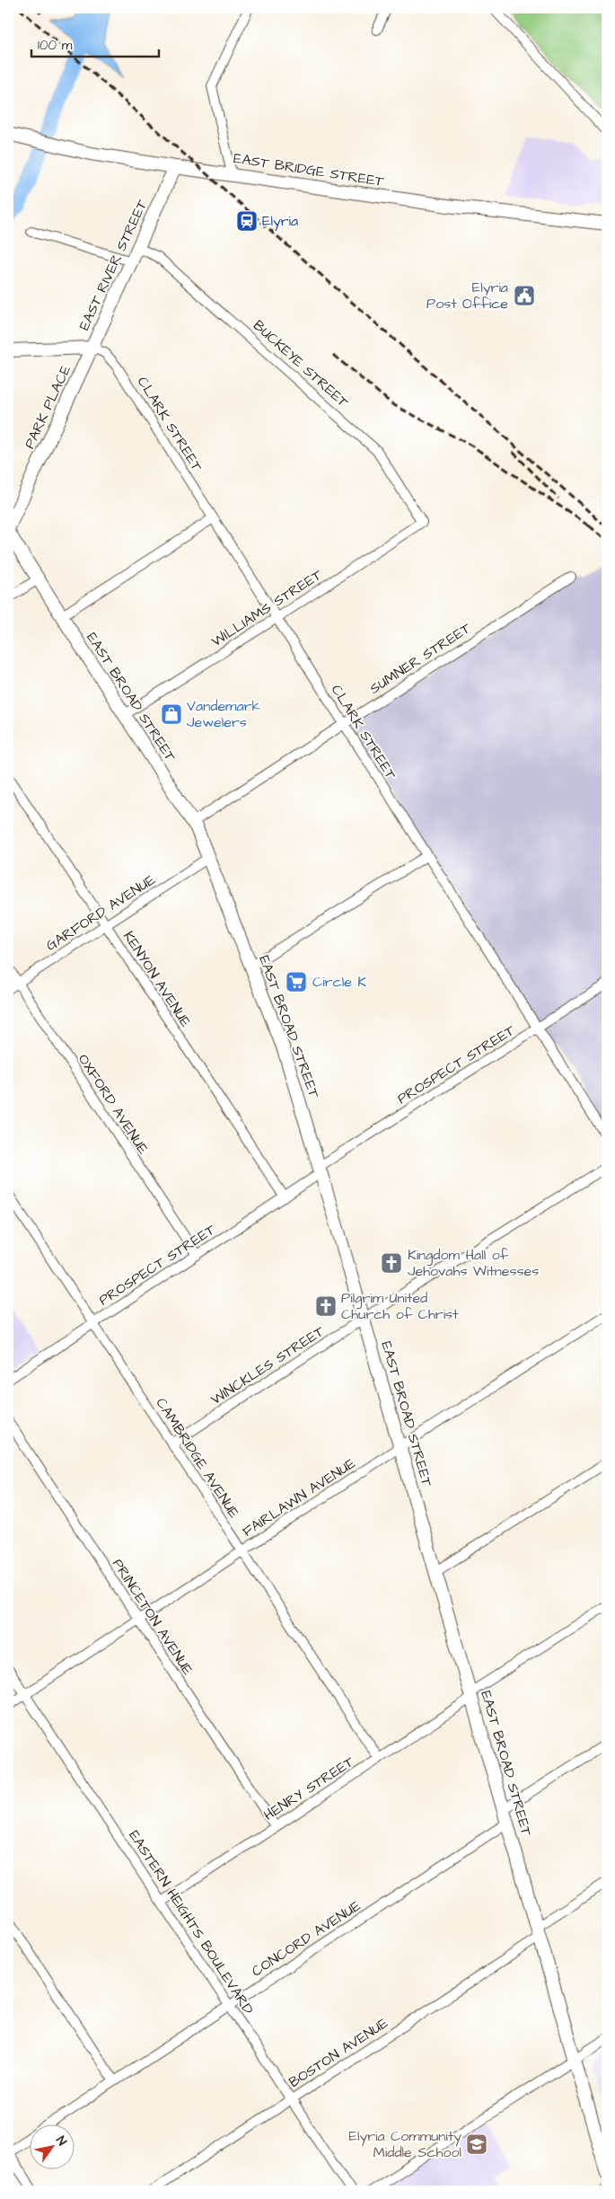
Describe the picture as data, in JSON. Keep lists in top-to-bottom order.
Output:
{
  "streets": {
    "street": [
      "EAST BRIDGE STREET",
      "EAST RIVER STREET",
      "BUCKEYE STREET",
      "PARK PLACE",
      "CLARK STREET",
      "WILLIAMS STREET",
      "SUMNER STREET",
      "EAST BROAD STREET",
      "GARFORD AVENUE",
      "KENYON AVENUE",
      "PROSPECT STREET",
      "OXFORD AVENUE",
      "WINCKLES STREET",
      "CAMBRIDGE AVENUE",
      "FAIRLAWN AVENUE",
      "PRINCETON AVENUE",
      "HENRY STREET",
      "EASTERN HEIGHTS BOULEVARD",
      "CONCORD AVENUE",
      "BOSTON AVENUE"
    ]
  },
  "crossings": [
    ["EAST BRIDGE STREET", "EAST RIVER STREET"],
    ["EAST RIVER STREET", "BUCKEYE STREET"],
    ["EAST RIVER STREET", "PARK PLACE"],
    ["EAST RIVER STREET", "CLARK STREET"],
    ["BUCKEYE STREET", "WILLIAMS STREET"],
    ["PARK PLACE", "CLARK STREET"],
    ["PARK PLACE", "EAST BROAD STREET"],
    ["CLARK STREET", "WILLIAMS STREET"],
    ["CLARK STREET", "SUMNER STREET"],
    ["CLARK STREET", "PROSPECT STREET"],
    ["WILLIAMS STREET", "EAST BROAD STREET"],
    ["SUMNER STREET", "EAST BROAD STREET"],
    ["EAST BROAD STREET", "GARFORD AVENUE"],
    ["EAST BROAD STREET", "PROSPECT STREET"],
    ["EAST BROAD STREET", "WINCKLES STREET"],
    ["EAST BROAD STREET", "FAIRLAWN AVENUE"],
    ["EAST BROAD STREET", "HENRY STREET"],
    ["EAST BROAD STREET", "CONCORD AVENUE"],
    ["EAST BROAD STREET", "BOSTON AVENUE"],
    ["GARFORD AVENUE", "KENYON AVENUE"],
    ["GARFORD AVENUE", "OXFORD AVENUE"],
    ["KENYON AVENUE", "PROSPECT STREET"],
    ["PROSPECT STREET", "OXFORD AVENUE"],
    ["PROSPECT STREET", "CAMBRIDGE AVENUE"],
    ["WINCKLES STREET", "CAMBRIDGE AVENUE"],
    ["CAMBRIDGE AVENUE", "FAIRLAWN AVENUE"],
    ["CAMBRIDGE AVENUE", "HENRY STREET"],
    ["FAIRLAWN AVENUE", "PRINCETON AVENUE"],
    ["FAIRLAWN AVENUE", "EASTERN HEIGHTS BOULEVARD"],
    ["PRINCETON AVENUE", "HENRY STREET"],
    ["HENRY STREET", "EASTERN HEIGHTS BOULEVARD"],
    ["EASTERN HEIGHTS BOULEVARD", "CONCORD AVENUE"],
    ["EASTERN HEIGHTS BOULEVARD", "BOSTON AVENUE"]
  ],
  "places": {
    "station": ["Elyria"],
    "public building": ["Elyria Post Office"],
    "shop": ["Vandemark Jewelers"],
    "supermarket": ["Circle K"],
    "church": ["Kingdom Hall of Jehovahs Witnesses", "Pilgrim United Church of Christ"],
    "school or university": ["Elyria Community Middle School"]
  },
  "scale_bar": "100 m",
  "north": "top right"
}
